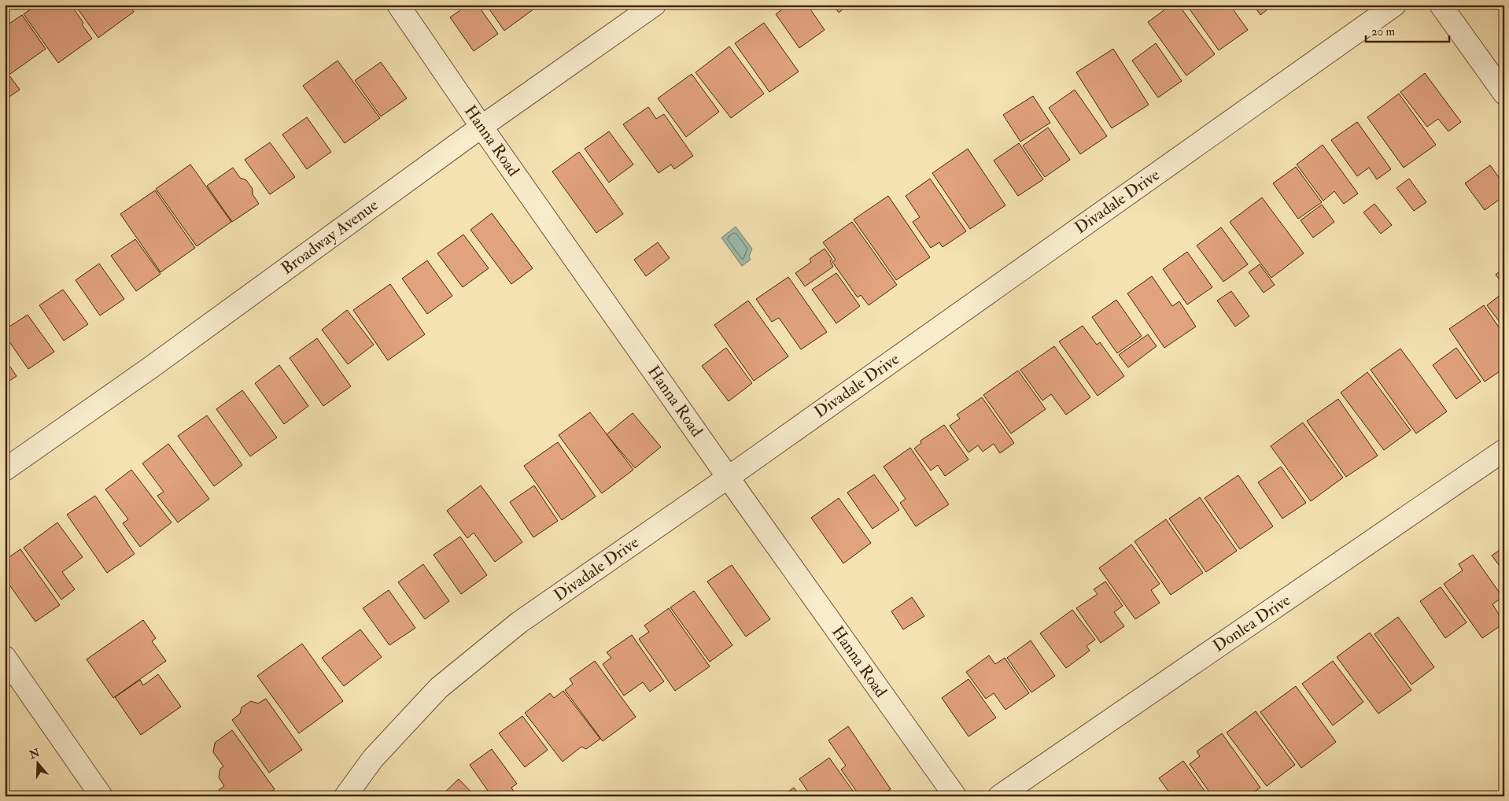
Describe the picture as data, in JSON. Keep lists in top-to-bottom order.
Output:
{
  "streets": {
    "street": [
      "Hanna Road",
      "Divadale Drive",
      "Broadway Avenue",
      "Donlea Drive"
    ]
  },
  "crossings": [
    ["Hanna Road", "Divadale Drive"],
    ["Hanna Road", "Broadway Avenue"]
  ],
  "scale_bar": "20 m",
  "north": "top"
}
